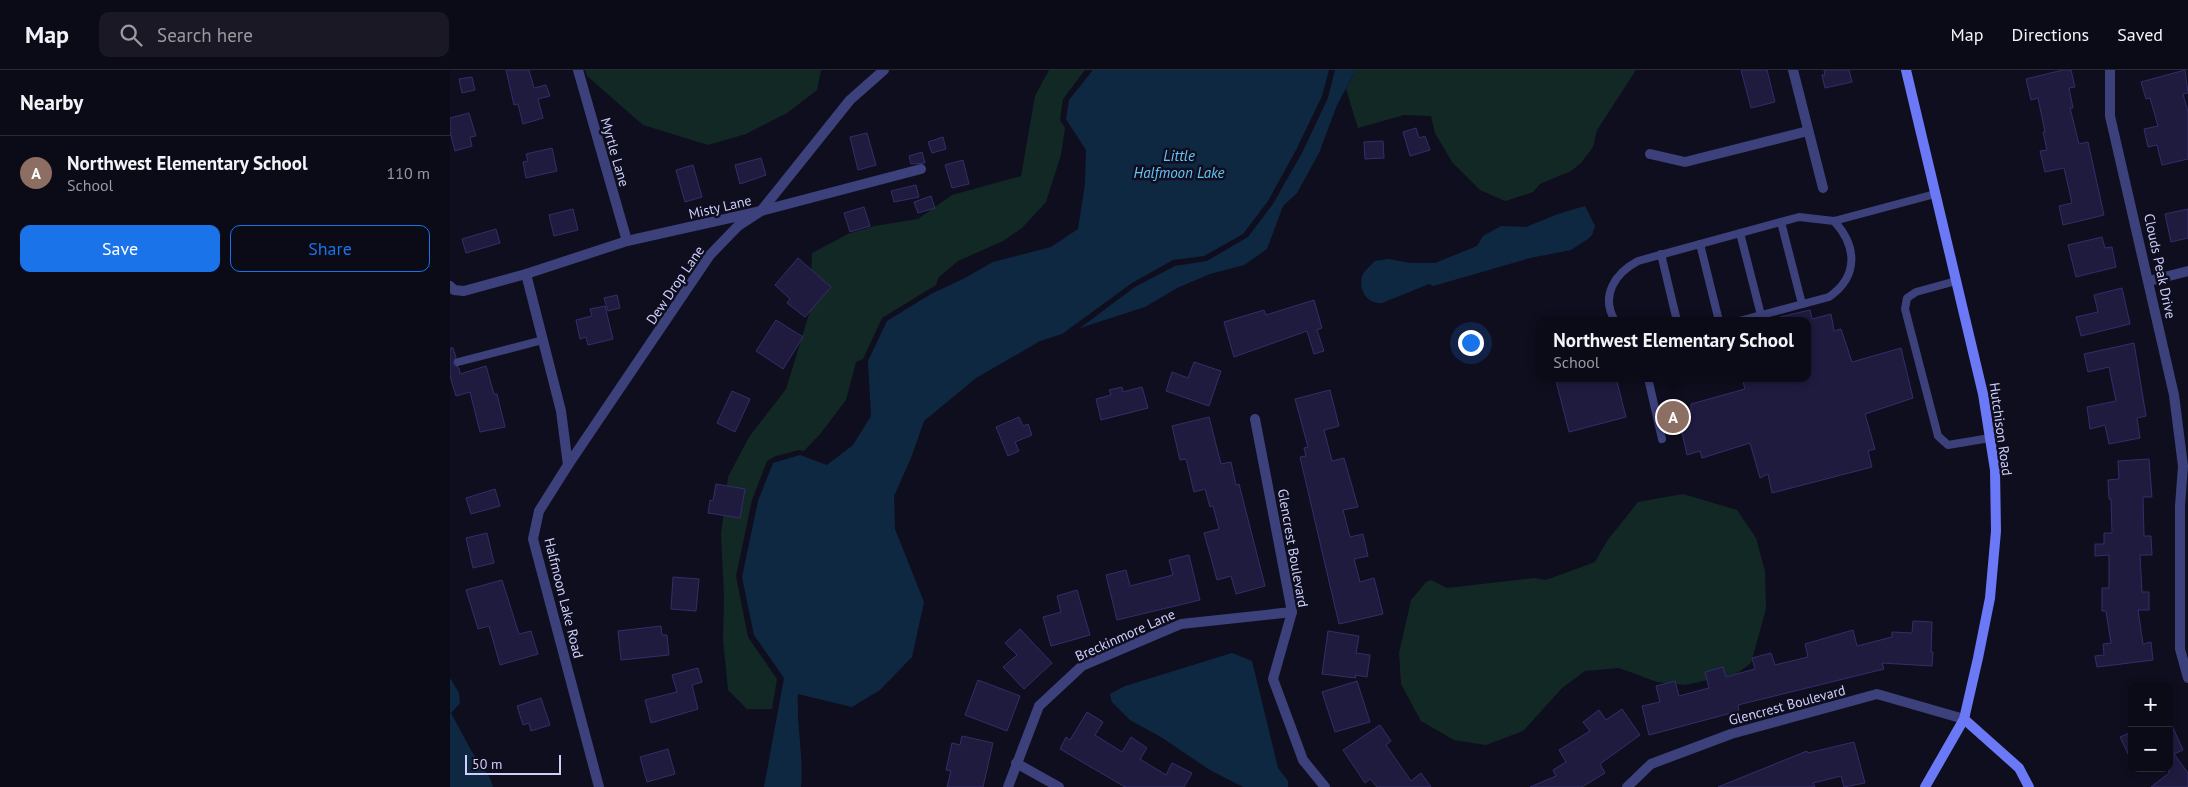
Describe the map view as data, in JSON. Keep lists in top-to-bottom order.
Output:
{
  "streets": {
    "street": [
      "Myrtle Lane",
      "Misty Lane",
      "Clouds Peak Drive",
      "Dew Drop Lane",
      "Hutchison Road",
      "Glencrest Boulevard",
      "Halfmoon Lake Road",
      "Breckinmore Lane"
    ]
  },
  "crossings": [
    ["Myrtle Lane", "Misty Lane"],
    ["Misty Lane", "Dew Drop Lane"],
    ["Dew Drop Lane", "Halfmoon Lake Road"],
    ["Hutchison Road", "Glencrest Boulevard"],
    ["Glencrest Boulevard", "Breckinmore Lane"]
  ],
  "water": ["Little Halfmoon Lake"],
  "scale_bar": "50 m",
  "page": {
    "header": "Map",
    "search": "Search here",
    "nav": ["Map", "Directions", "Saved"],
    "heading": "Nearby",
    "list": [
      {
        "mark": "A",
        "name": "Northwest Elementary School",
        "note": "School",
        "value": "110 m"
      }
    ],
    "buttons": ["Save", "Share"],
    "popup": ["Northwest Elementary School", "School"],
    "pins": "A",
    "map_buttons": ["+", "−"],
    "scale": "50 m"
  }
}
